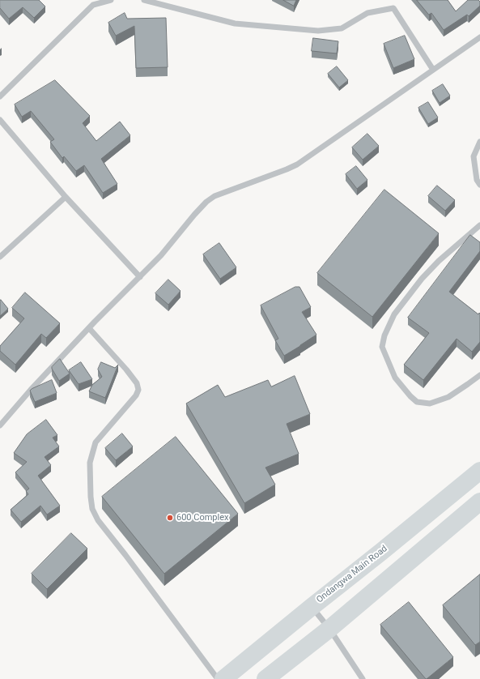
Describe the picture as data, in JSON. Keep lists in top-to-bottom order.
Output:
{
  "streets": {
    "main road": ["Ondangwa Main Road"]
  },
  "places": ["600 Complex"]
}
